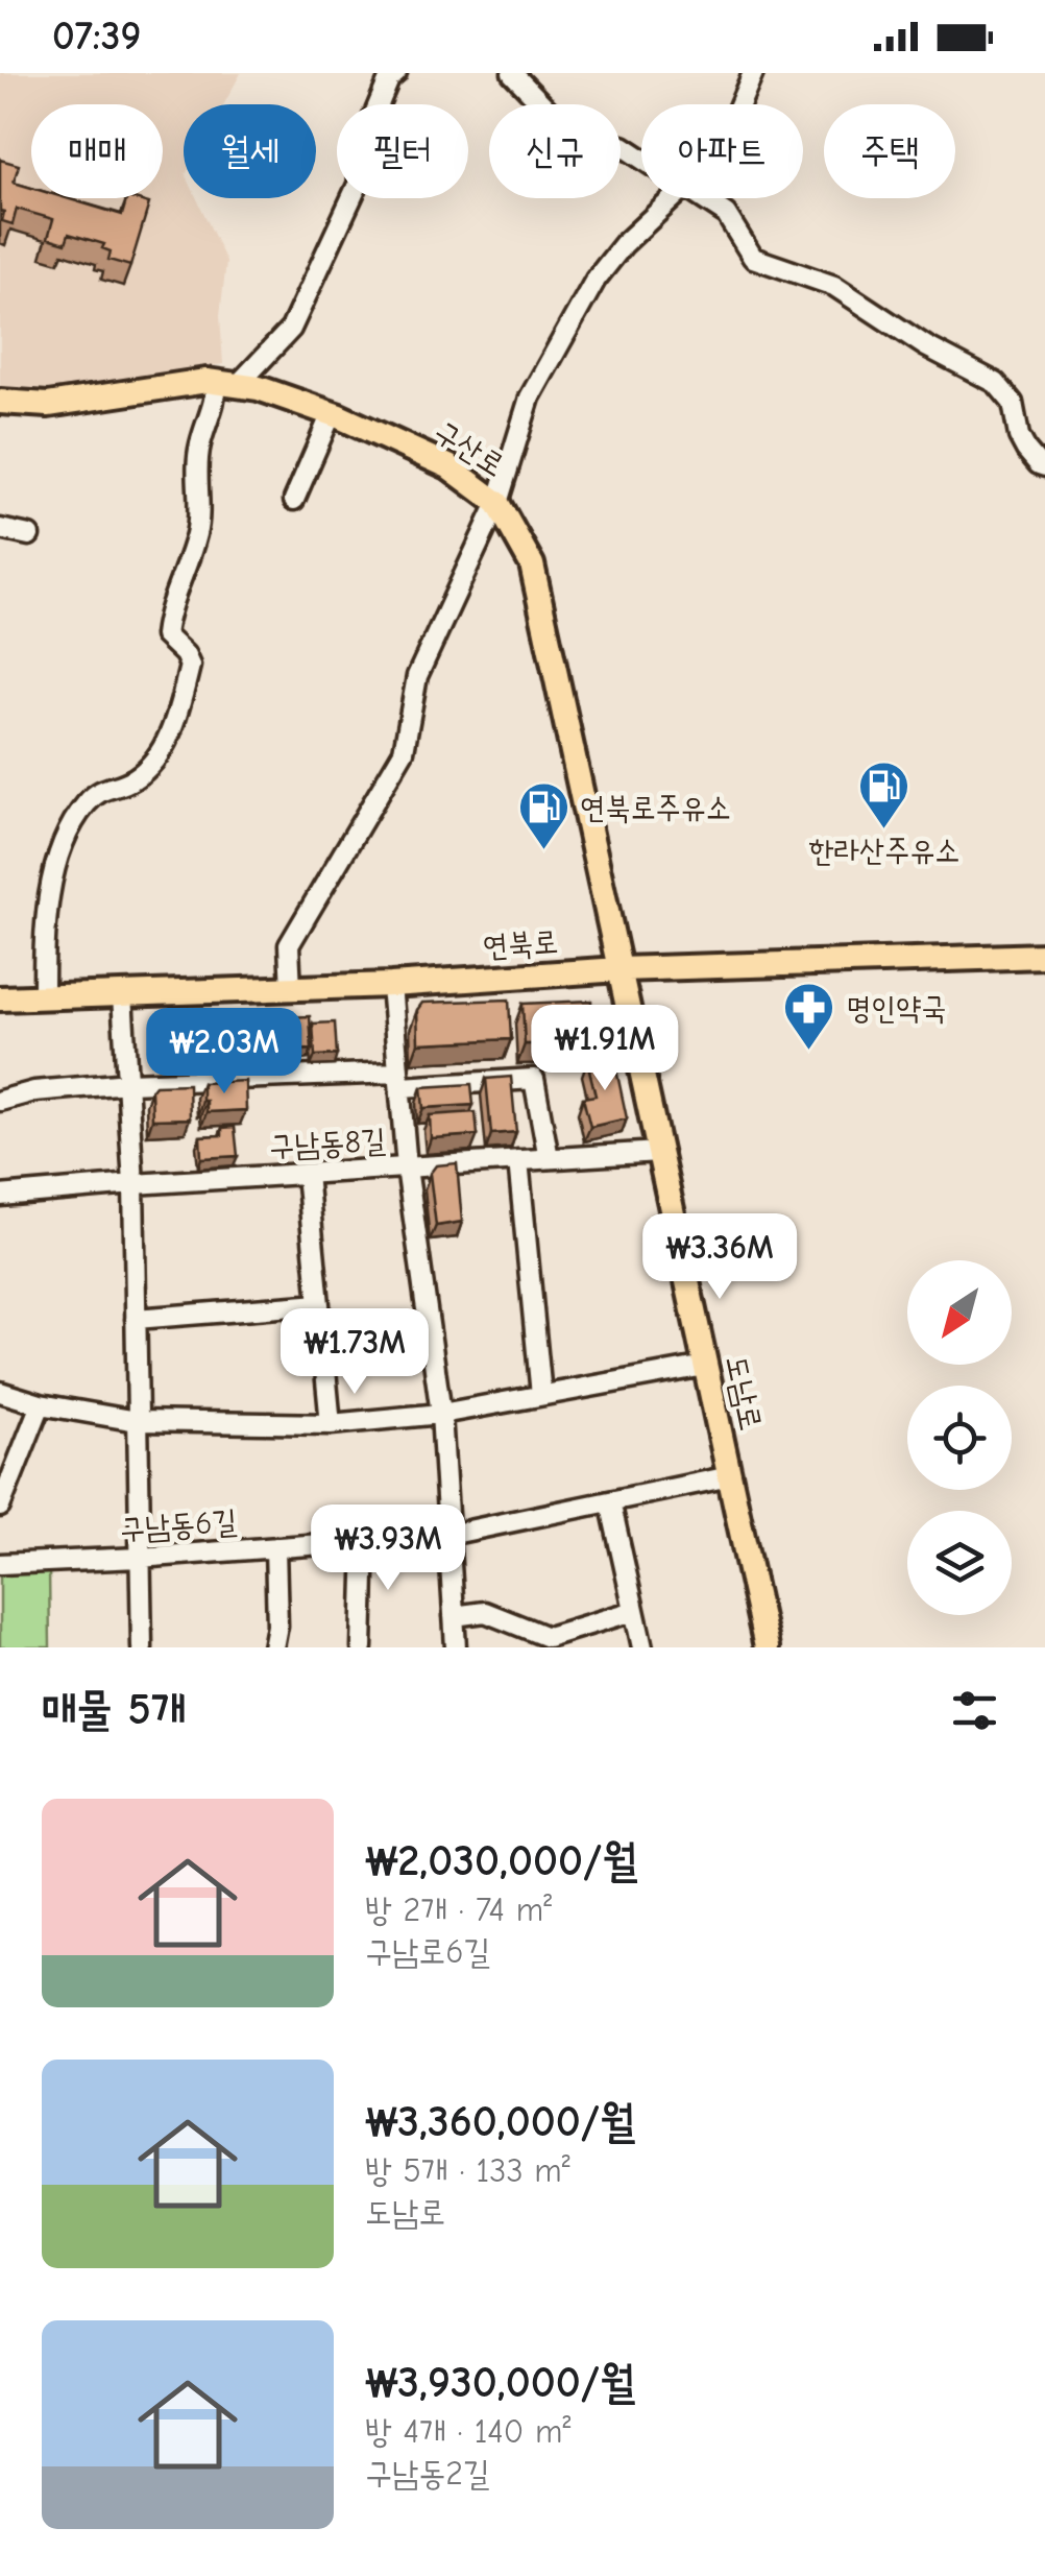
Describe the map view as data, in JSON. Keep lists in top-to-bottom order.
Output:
{
  "streets": {
    "main road": ["구산로", "연북로", "도남로"],
    "street": ["구남동8길", "구남동6길"]
  },
  "crossings": [
    ["구산로", "연북로"],
    ["구산로", "도남로"],
    ["연북로", "도남로"],
    ["구남동8길", "도남로"],
    ["도남로", "구남동6길"]
  ],
  "places": {
    "fuel station": ["한라산주유소", "연북로주유소"],
    "pharmacy": ["명인약국"]
  },
  "north": "bottom left",
  "page": {
    "status": "07:39",
    "chip": [
      "매매",
      "월세",
      "필터",
      "신규",
      "아파트",
      "주택"
    ],
    "price": [
      "₩1.91M",
      "₩2.03M",
      "₩3.36M",
      "₩1.73M",
      "₩3.93M"
    ],
    "heading": "매물 5개",
    "list": [
      {
        "name": "₩2,030,000/월",
        "note": "방 2개 · 74 m² · 구남로6길"
      },
      {
        "name": "₩3,360,000/월",
        "note": "방 5개 · 133 m² · 도남로"
      },
      {
        "name": "₩3,930,000/월",
        "note": "방 4개 · 140 m² · 구남동2길"
      }
    ]
  }
}
